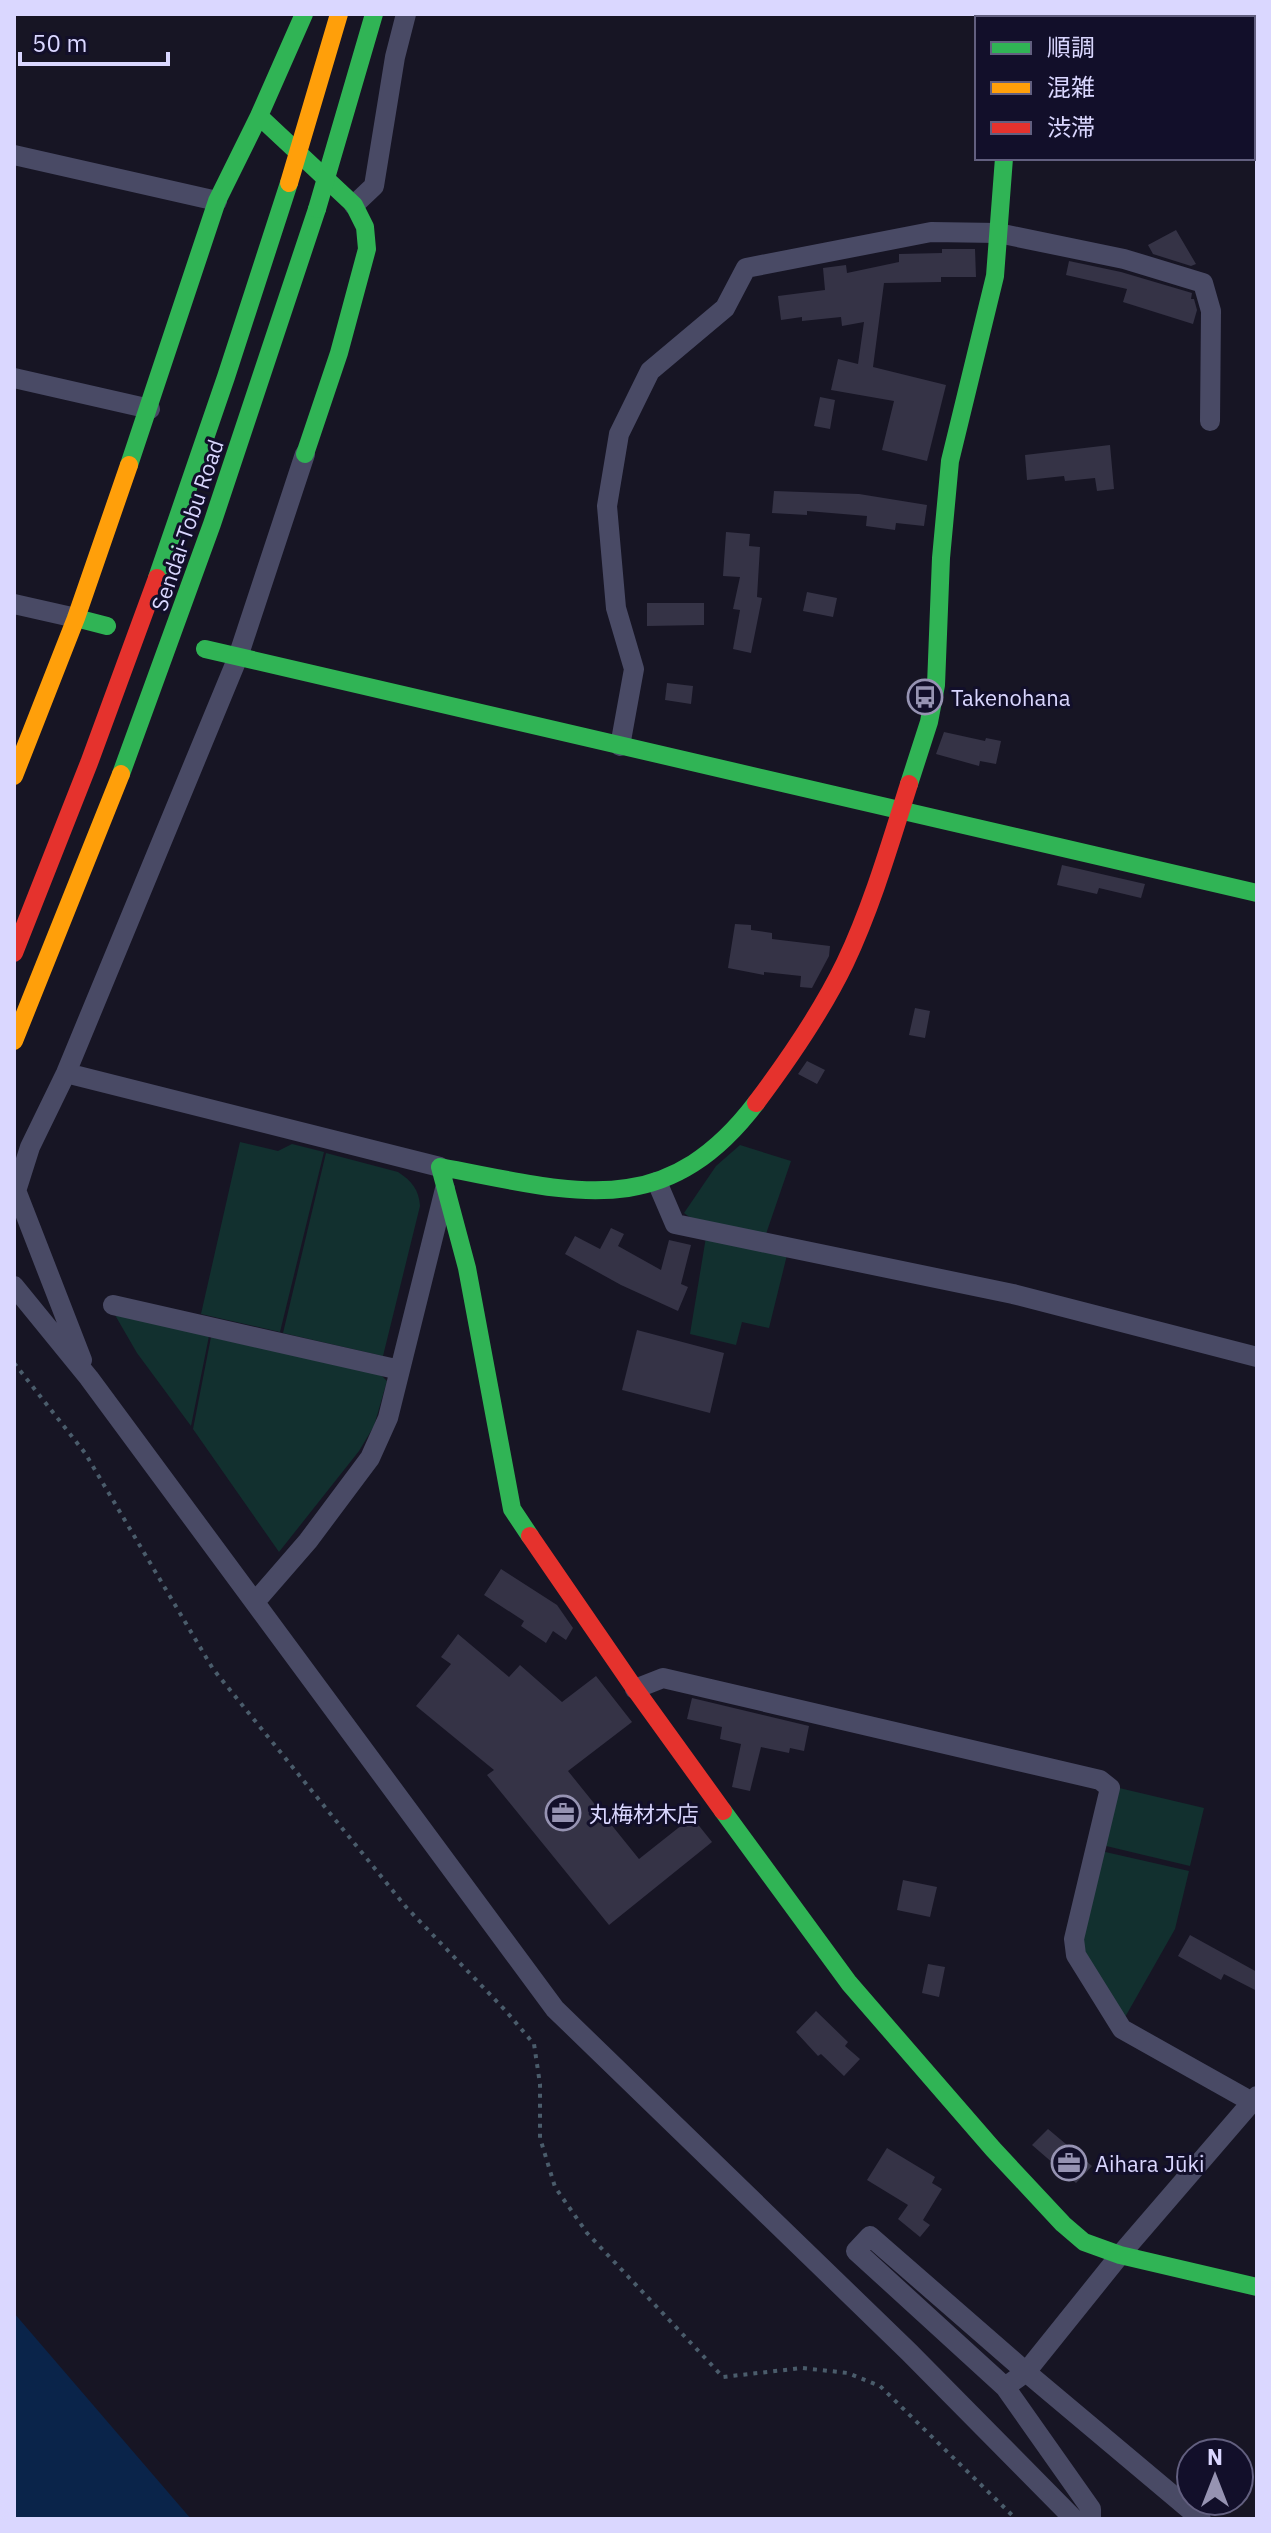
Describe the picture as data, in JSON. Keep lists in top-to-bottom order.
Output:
{
  "streets": {
    "main road": ["Sendai-Tobu Road"]
  },
  "places": {
    "bus stop": ["Takenohana"],
    "office": ["丸梅材木店", "Aihara Jūki"]
  },
  "legend": ["順調", "混雑", "渋滞"],
  "scale_bar": "50 m",
  "north": "top"
}
